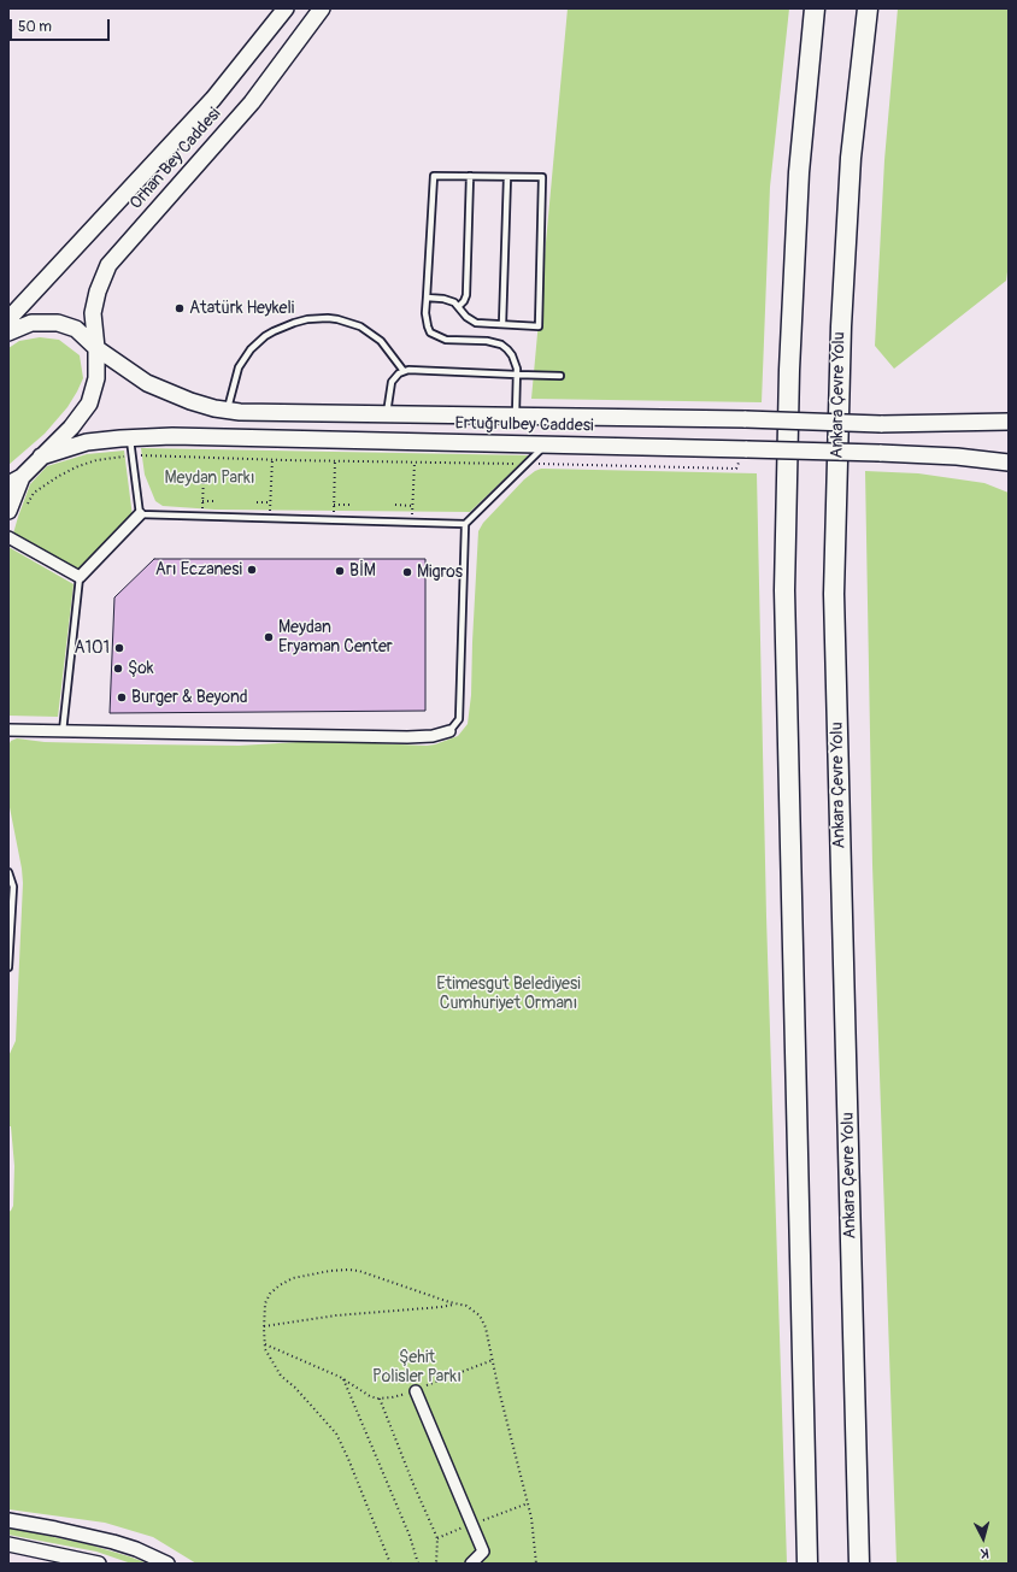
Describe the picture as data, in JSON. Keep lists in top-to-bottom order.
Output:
{
  "streets": {
    "highway": ["Ankara Çevre Yolu"],
    "main road": ["Orhan Bey Caddesi", "Ertuğrulbey Caddesi"]
  },
  "crossings": [
    ["Orhan Bey Caddesi", "Ertuğrulbey Caddesi"]
  ],
  "parks": ["Meydan Parkı", "Etimesgut Belediyesi Cumhuriyet Ormanı", "Şehit Polisler Parkı"],
  "places": [
    "Atatürk Heykeli",
    "Arı Eczanesi",
    "BİM",
    "Migros",
    "Meydan Eryaman Center",
    "A101",
    "Şok",
    "Burger & Beyond"
  ],
  "scale_bar": "50 m",
  "north": "bottom"
}
